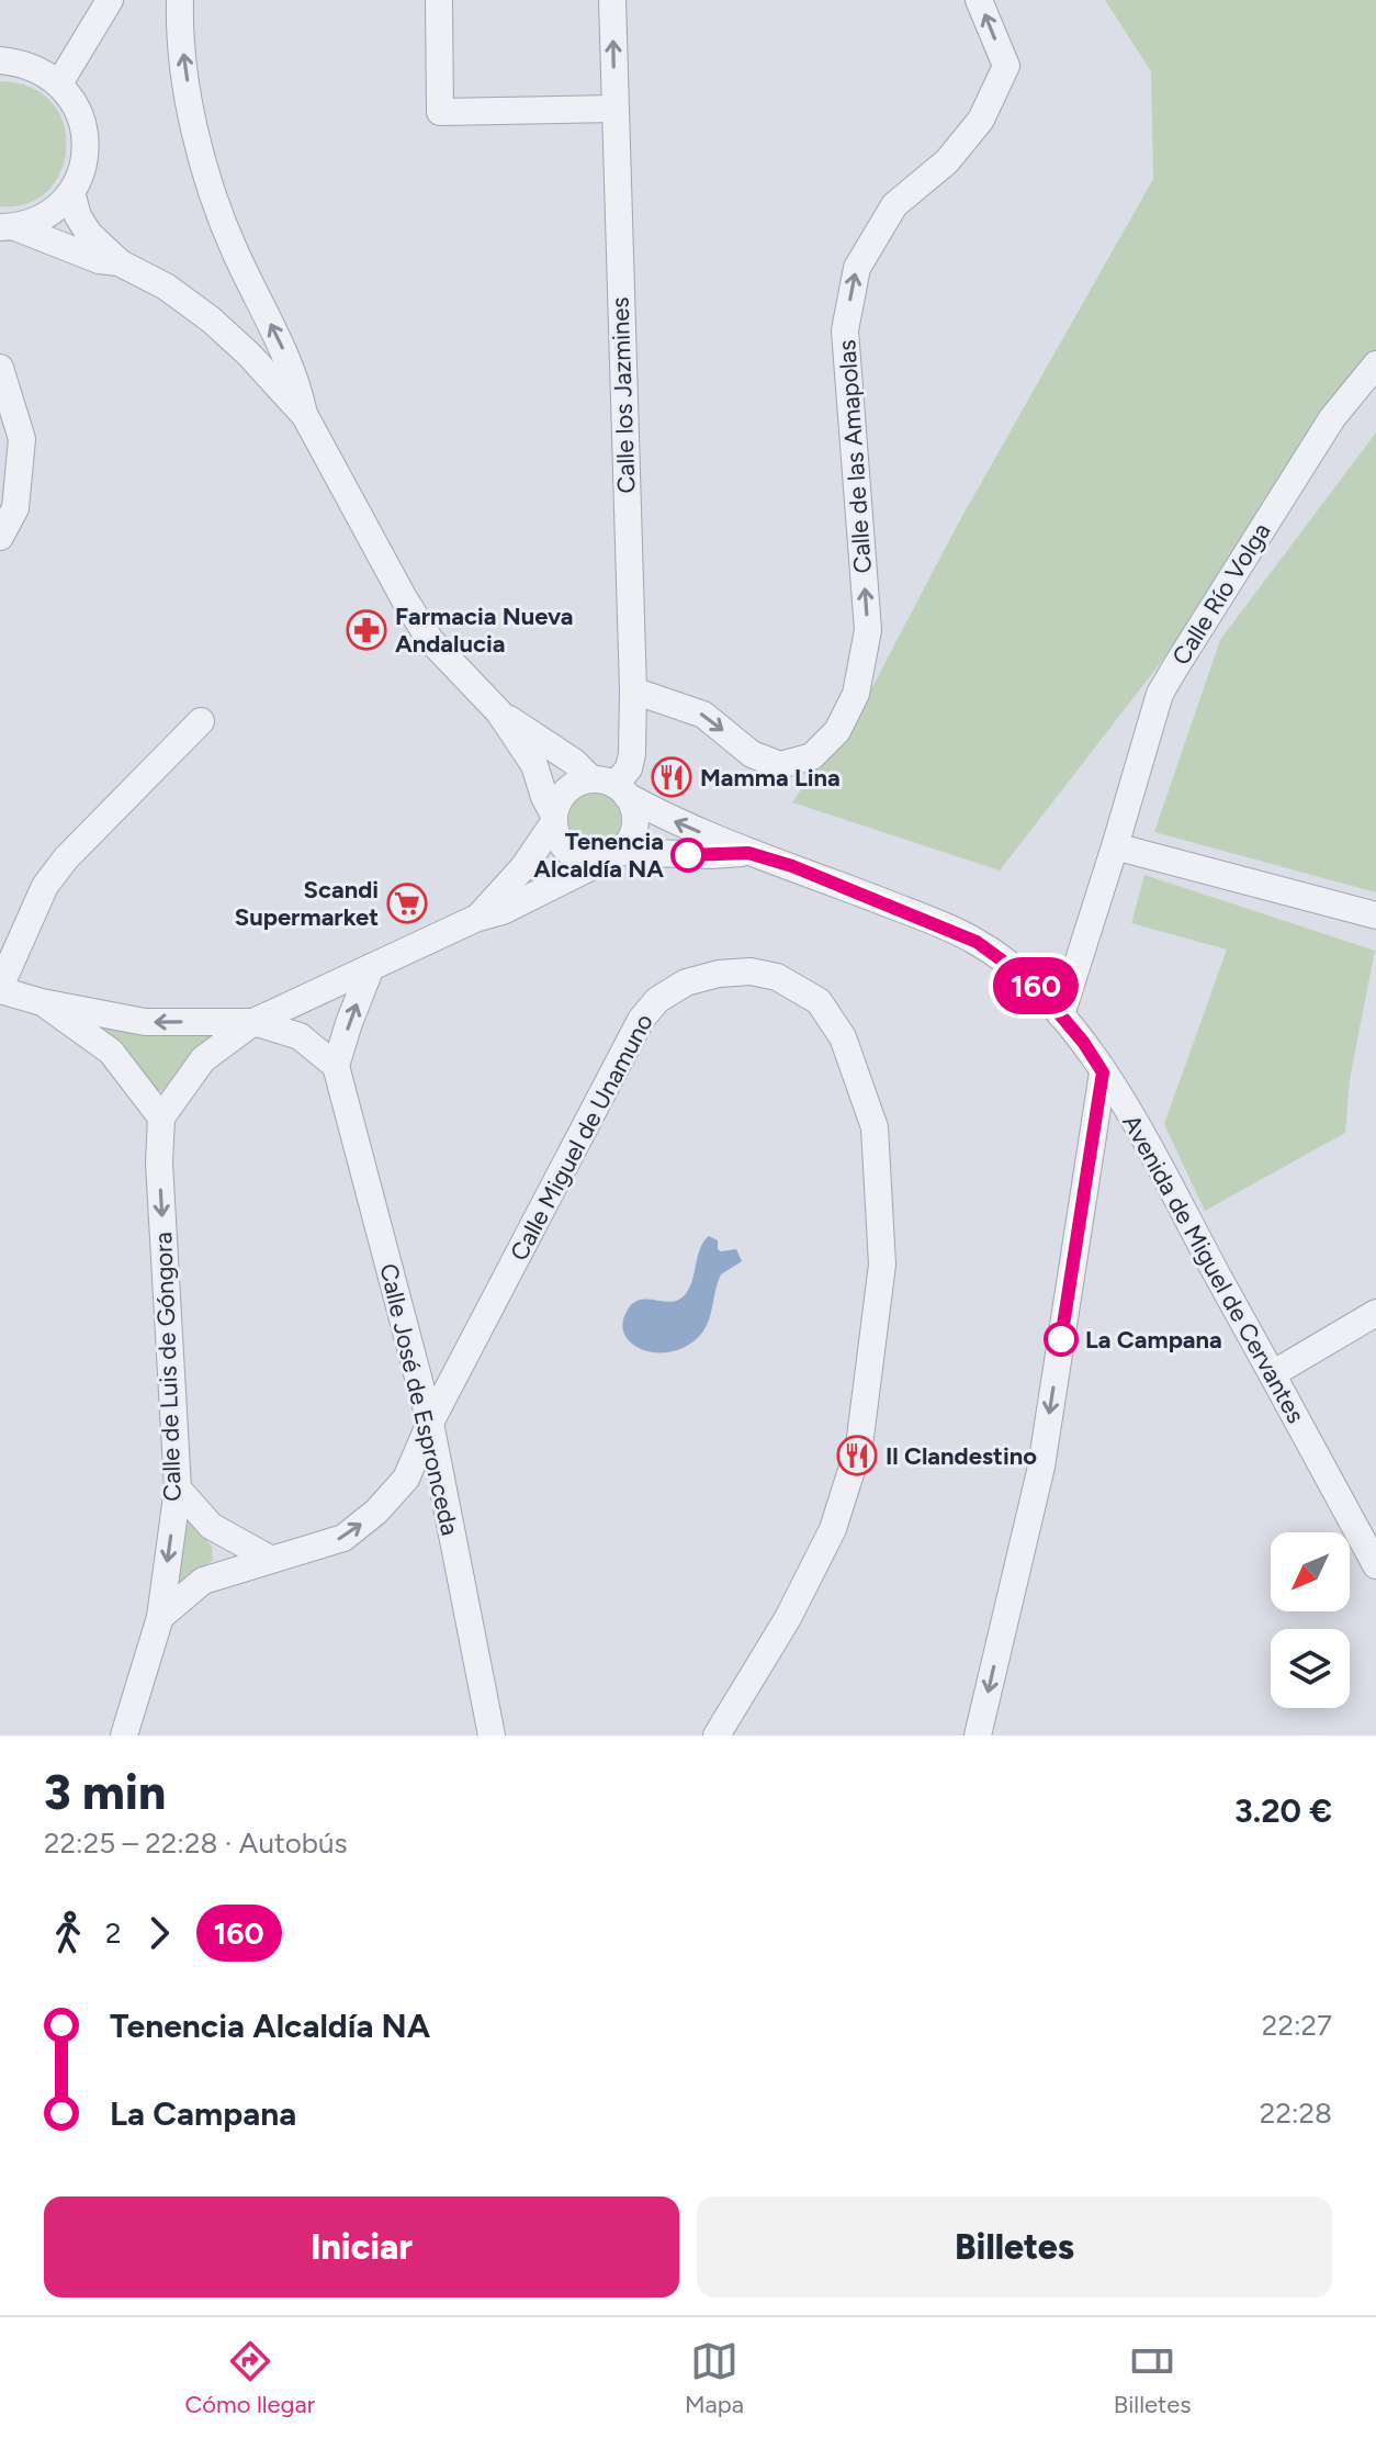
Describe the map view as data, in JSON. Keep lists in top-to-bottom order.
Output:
{
  "streets": {
    "street": [
      "Calle los Jazmines",
      "Calle de las Amapolas",
      "Calle Río Volga",
      "Calle Miguel de Unamuno",
      "Avenida de Miguel de Cervantes",
      "Calle de Luis de Góngora",
      "Calle José de Espronceda"
    ]
  },
  "crossings": [
    ["Calle los Jazmines", "Calle de las Amapolas"],
    ["Calle los Jazmines", "Avenida de Miguel de Cervantes"],
    ["Calle Río Volga", "Avenida de Miguel de Cervantes"],
    ["Calle Miguel de Unamuno", "Calle de Luis de Góngora"],
    ["Calle Miguel de Unamuno", "Calle José de Espronceda"]
  ],
  "one_way": ["Calle de Luis de Góngora"],
  "places": {
    "pharmacy": ["Farmacia Nueva Andalucia"],
    "restaurant": ["Mamma Lina", "Il Clandestino"],
    "other": ["Tenencia Alcaldía NA", "La Campana"],
    "supermarket": ["Scandi Supermarket"]
  },
  "lines": ["bus line 160"],
  "north": "bottom left",
  "page": {
    "on_map": "160",
    "heading": ["3 min", "22:25 – 22:28 · Autobús", "3.20 €"],
    "legs": ["2", "160"],
    "list": [
      {
        "name": "Tenencia Alcaldía NA",
        "value": "22:27"
      },
      {
        "name": "La Campana",
        "value": "22:28"
      }
    ],
    "buttons": ["Iniciar", "Billetes"],
    "tabs": ["Cómo llegar", "Mapa", "Billetes"]
  }
}
